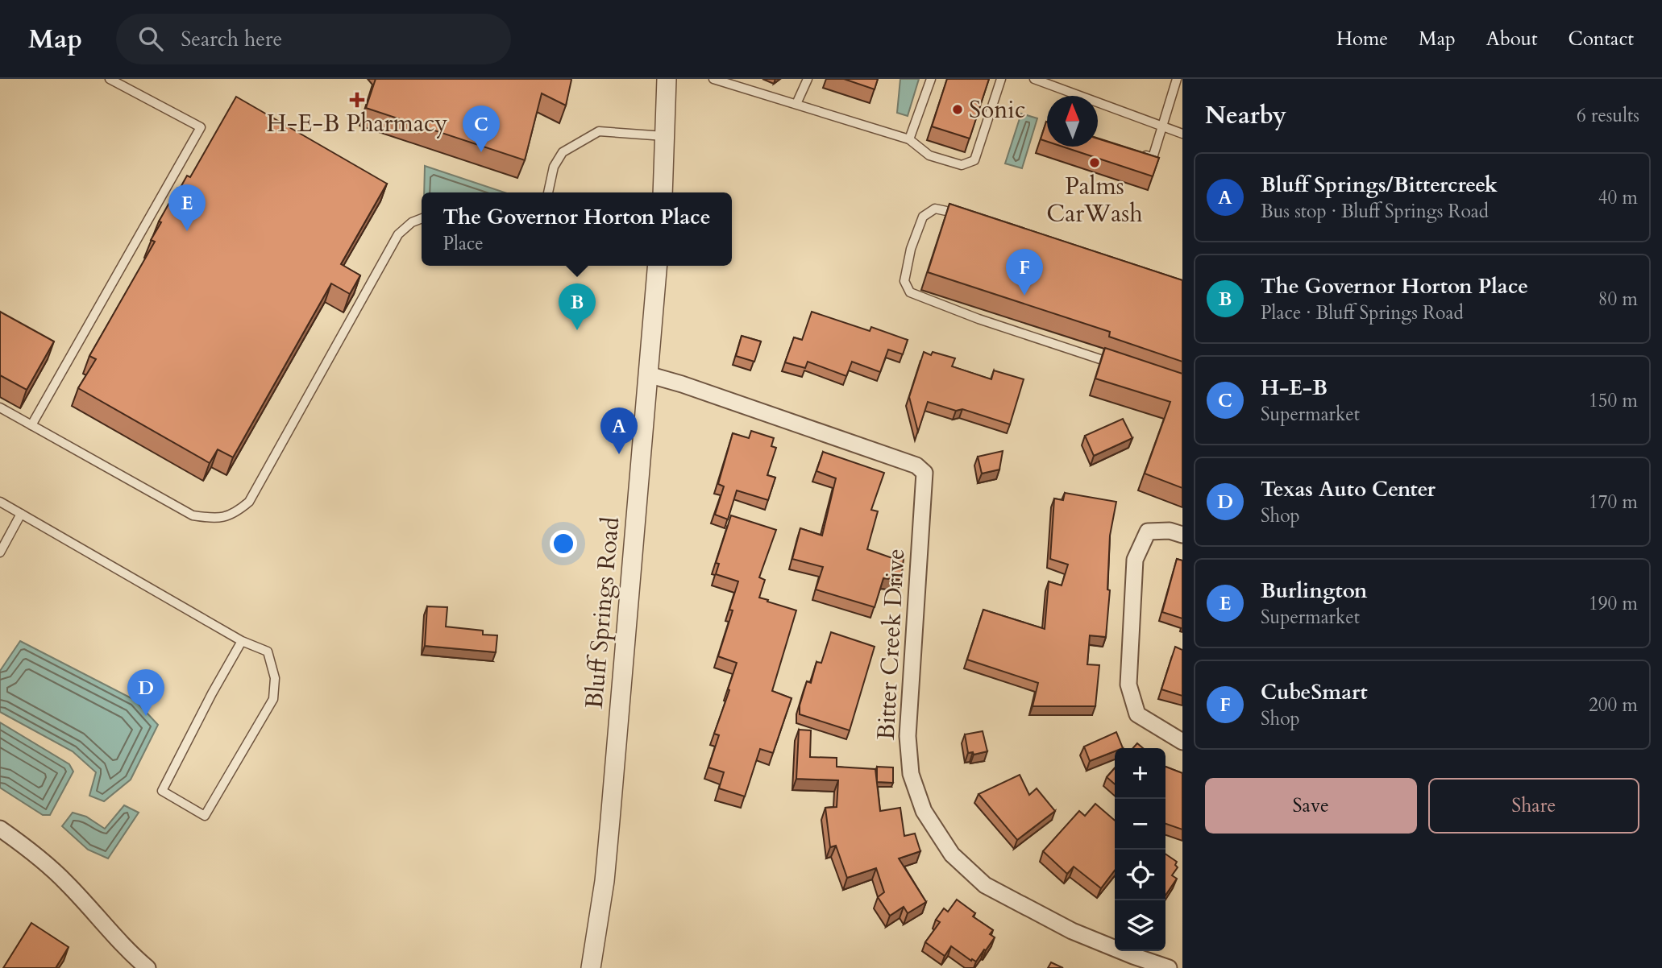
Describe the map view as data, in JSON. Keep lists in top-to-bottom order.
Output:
{
  "streets": {
    "street": ["Bluff Springs Road", "Bitter Creek Drive"]
  },
  "crossings": [
    ["Bluff Springs Road", "Bitter Creek Drive"]
  ],
  "places": {
    "health": ["H-E-B Pharmacy"],
    "other": ["Sonic", "Palms CarWash"]
  },
  "north": "top",
  "page": {
    "header": "Map",
    "search": "Search here",
    "nav": [
      "Home",
      "Map",
      "About",
      "Contact"
    ],
    "heading": ["Nearby", "6 results"],
    "pins": [
      "C",
      "E",
      "F",
      "B",
      "A",
      "D"
    ],
    "list": [
      {
        "mark": "A",
        "name": "Bluff Springs/Bittercreek",
        "note": "Bus stop · Bluff Springs Road",
        "value": "40 m"
      },
      {
        "mark": "B",
        "name": "The Governor Horton Place",
        "note": "Place · Bluff Springs Road",
        "value": "80 m"
      },
      {
        "mark": "C",
        "name": "H-E-B",
        "note": "Supermarket",
        "value": "150 m"
      },
      {
        "mark": "D",
        "name": "Texas Auto Center",
        "note": "Shop",
        "value": "170 m"
      },
      {
        "mark": "E",
        "name": "Burlington",
        "note": "Supermarket",
        "value": "190 m"
      },
      {
        "mark": "F",
        "name": "CubeSmart",
        "note": "Shop",
        "value": "200 m"
      }
    ],
    "popup": ["The Governor Horton Place", "Place"],
    "map_buttons": ["+", "−"],
    "buttons": ["Save", "Share"]
  }
}
